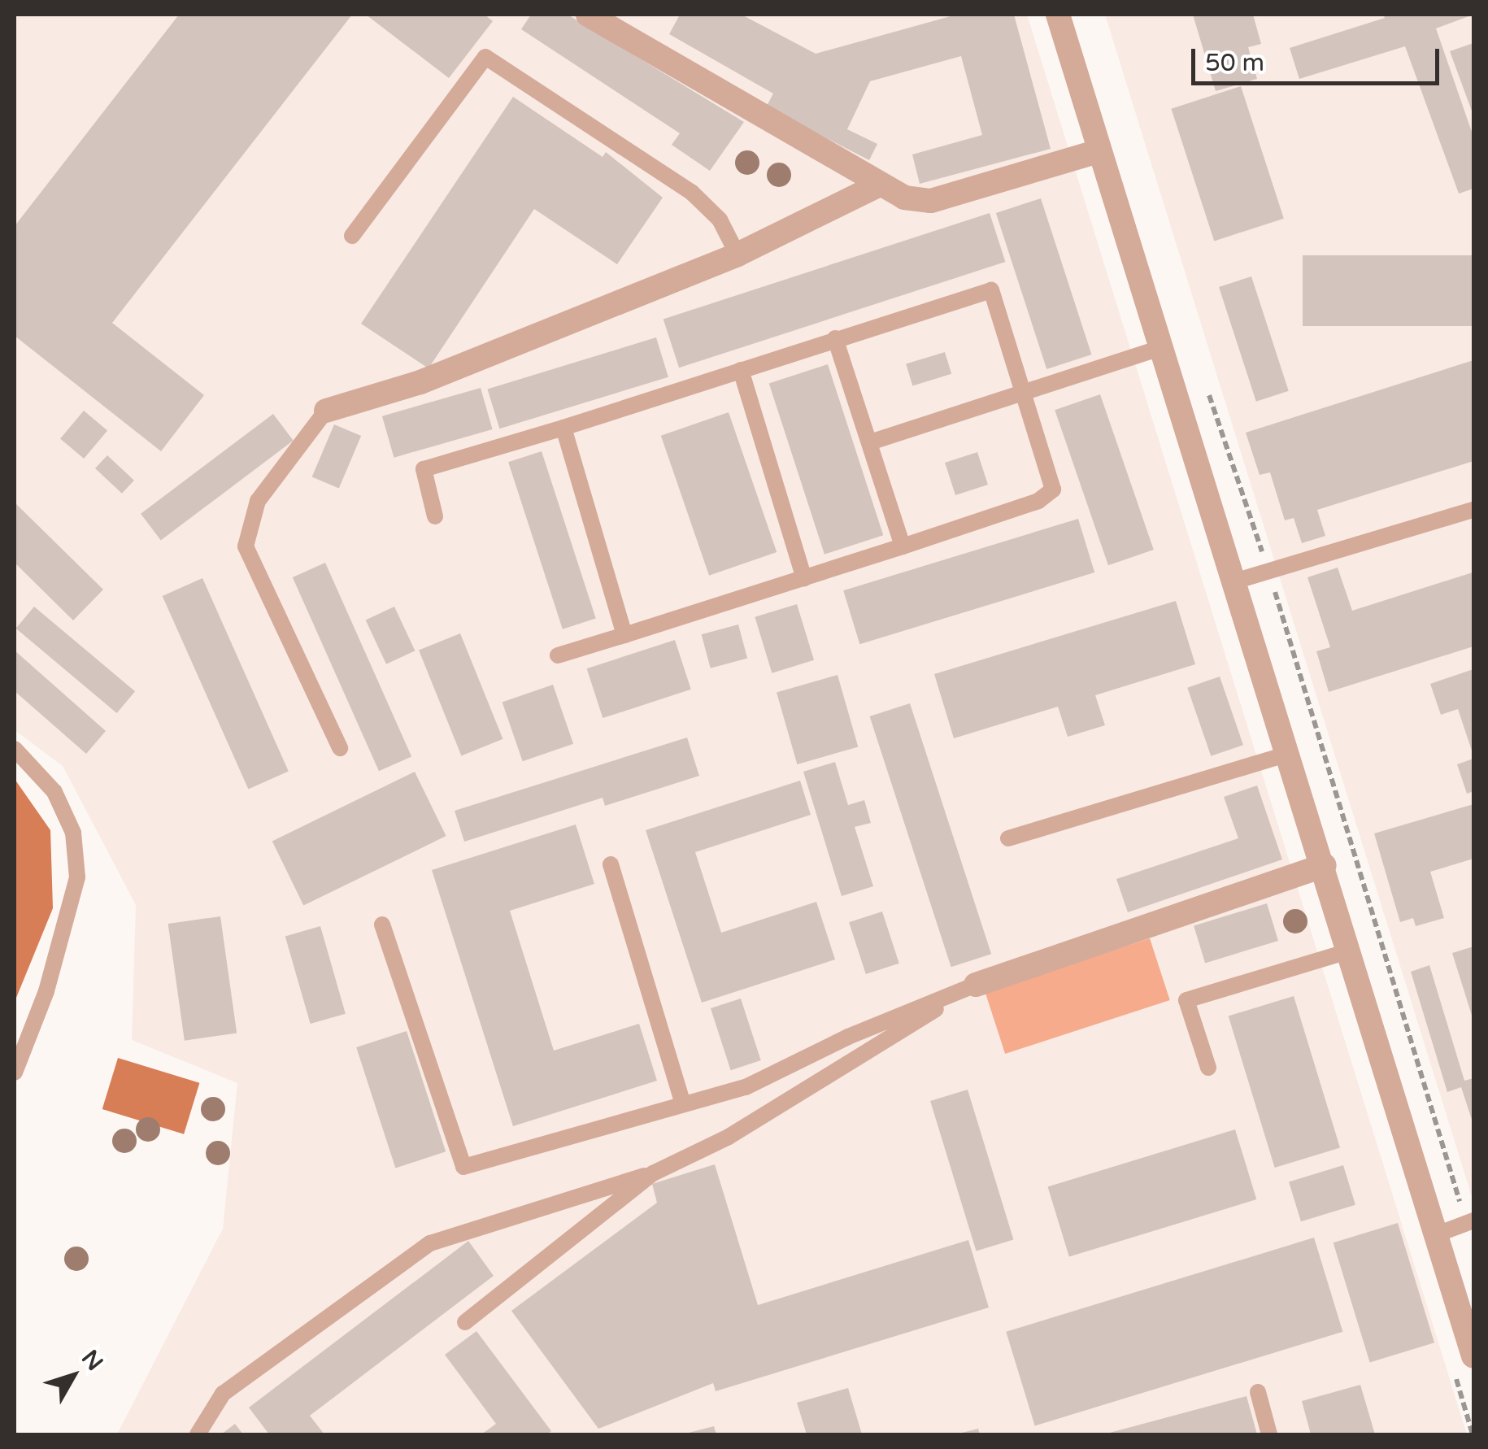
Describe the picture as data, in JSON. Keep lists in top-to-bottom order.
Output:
{
  "scale_bar": "50 m",
  "north": "top right"
}
